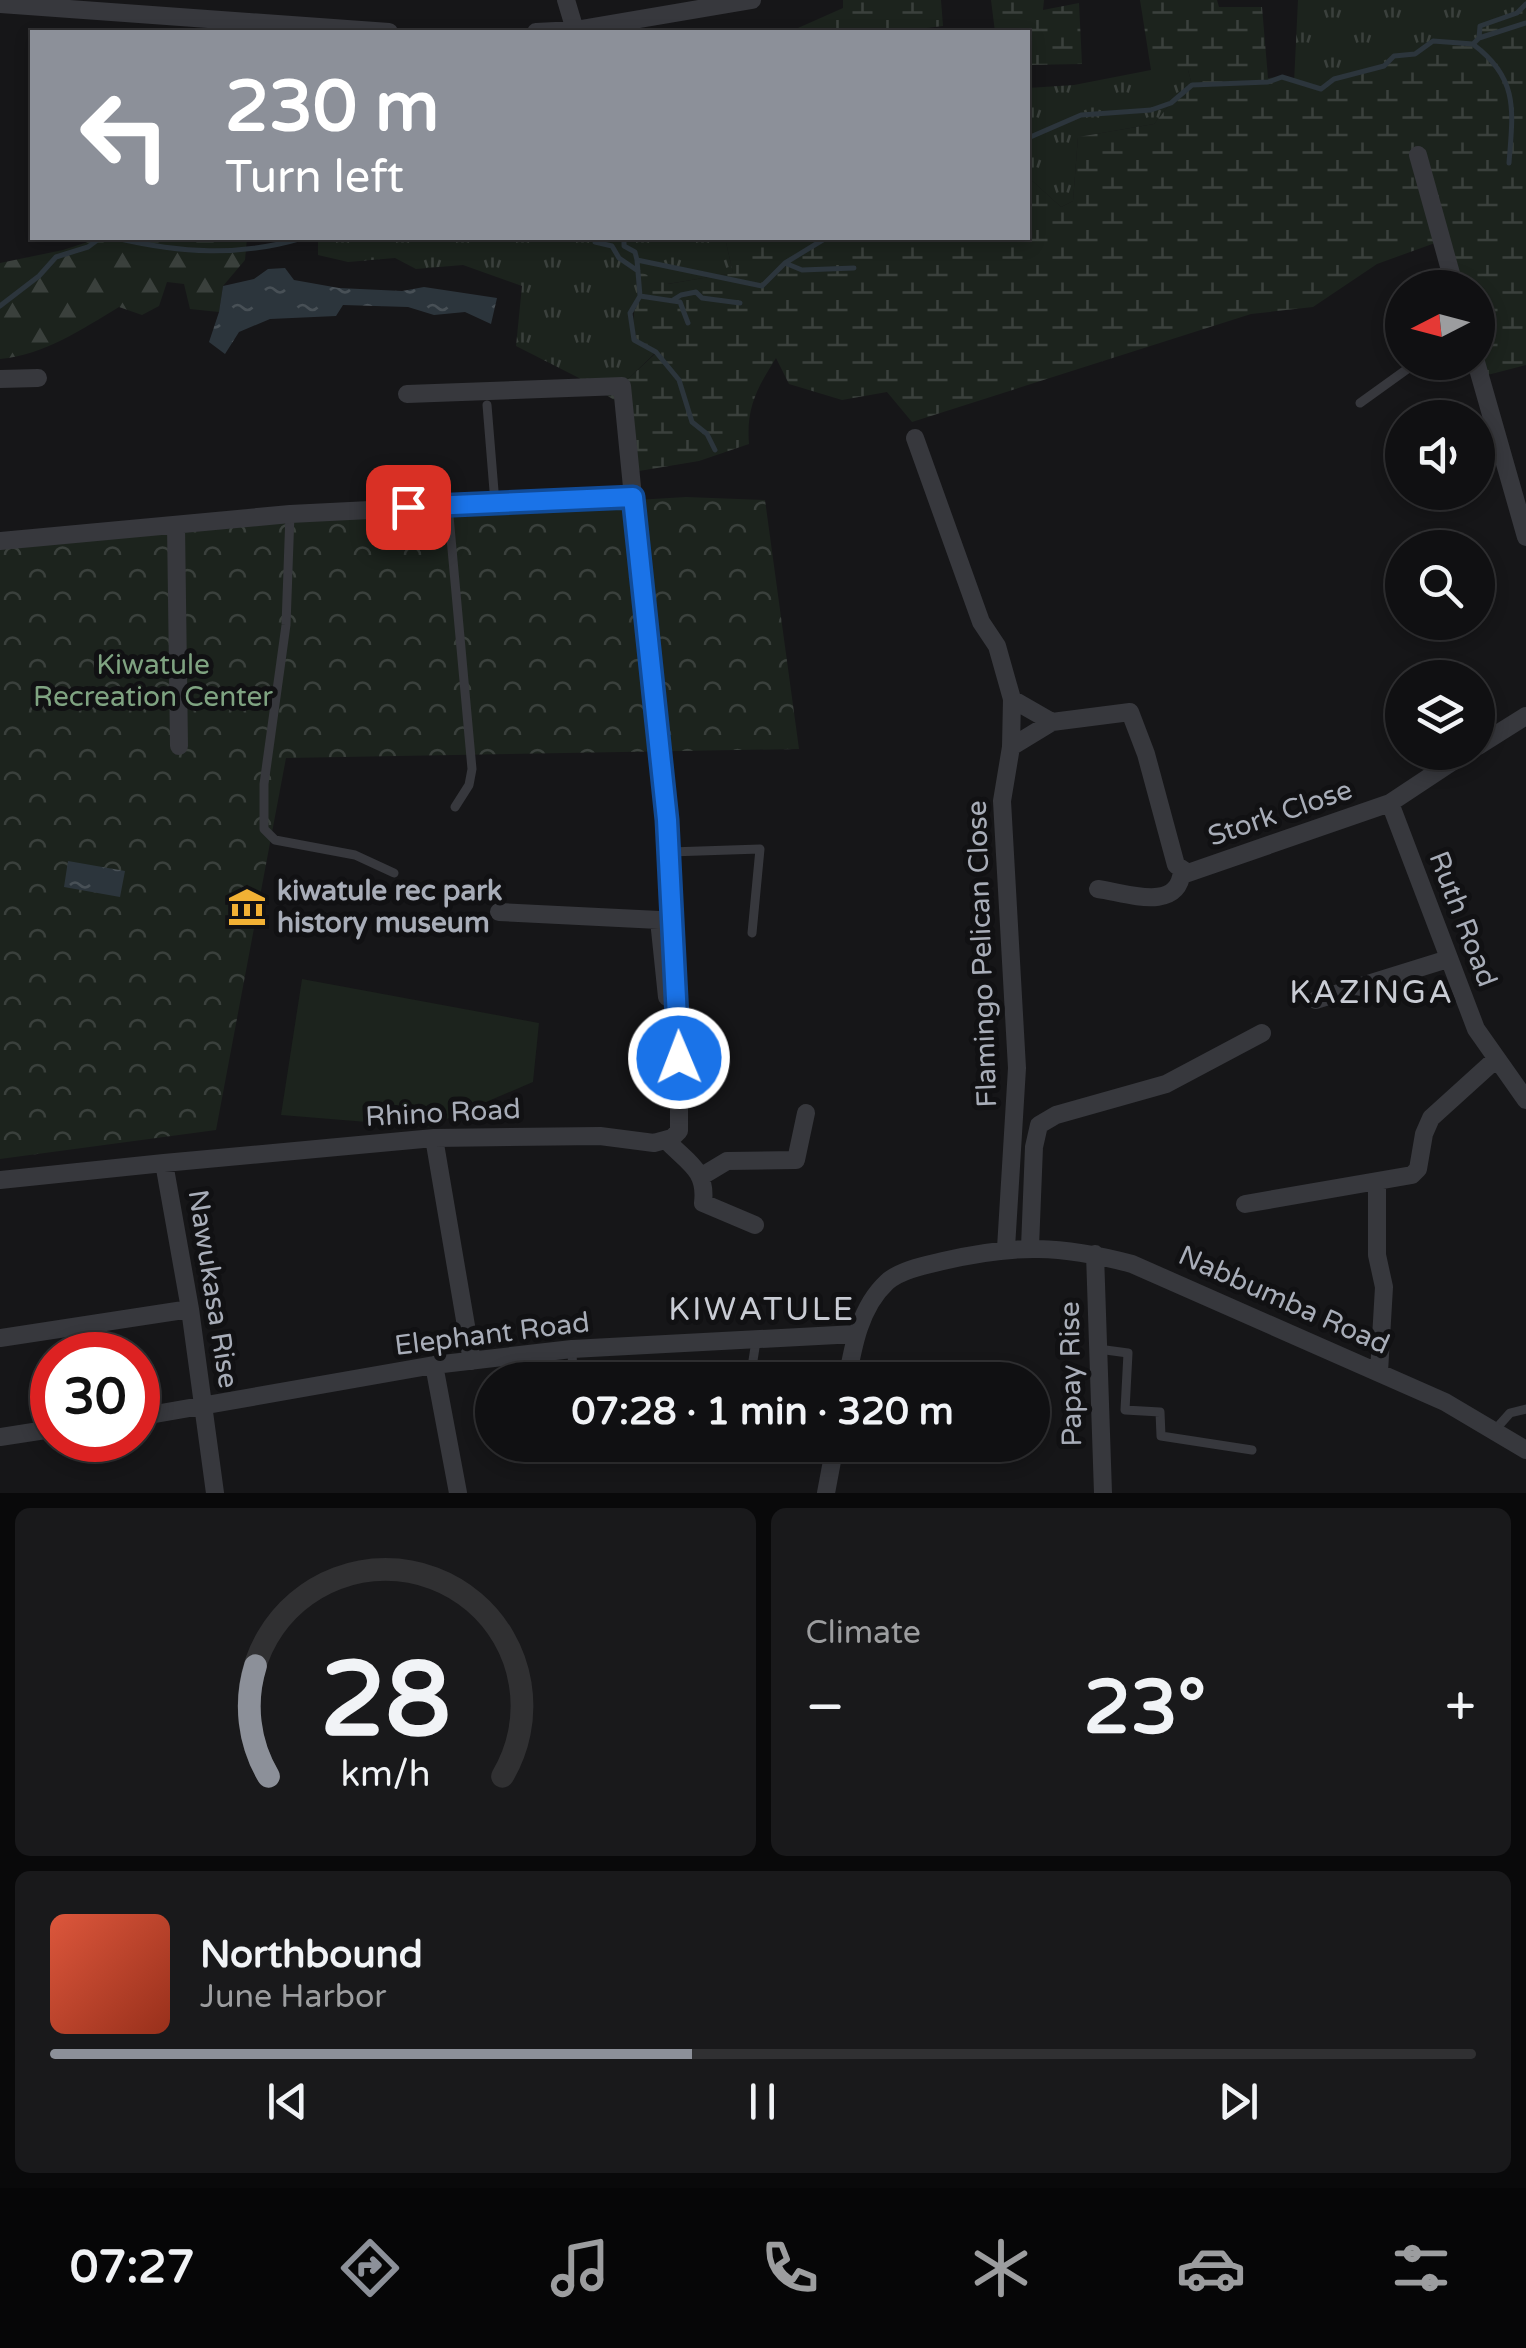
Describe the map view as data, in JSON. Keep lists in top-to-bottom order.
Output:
{
  "streets": {
    "street": [
      "Stork Close",
      "Ruth Road",
      "Flamingo Pelican Close",
      "Rhino Road",
      "Nawukasa Rise",
      "Nabbumba Road",
      "Elephant Road",
      "Papay Rise"
    ]
  },
  "crossings": [
    ["Stork Close", "Ruth Road"],
    ["Stork Close", "Flamingo Pelican Close"],
    ["Flamingo Pelican Close", "Nabbumba Road"],
    ["Rhino Road", "Nawukasa Rise"],
    ["Nawukasa Rise", "Elephant Road"],
    ["Nabbumba Road", "Elephant Road"],
    ["Nabbumba Road", "Papay Rise"]
  ],
  "districts": ["KAZINGA", "KIWATULE"],
  "parks": ["Kiwatule Recreation Center"],
  "places": {
    "museum": ["kiwatule rec park history museum"]
  },
  "north": "left",
  "page": {
    "turn": ["230 m", "Turn left"],
    "limit": "30",
    "trip": "07:28 · 1 min · 320 m",
    "tile": "Climate",
    "heat": ["−", "23°", "+"],
    "song": ["Northbound", "June Harbor"],
    "tabs": "07:27",
    "gauge": ["28", "km/h"]
  }
}
